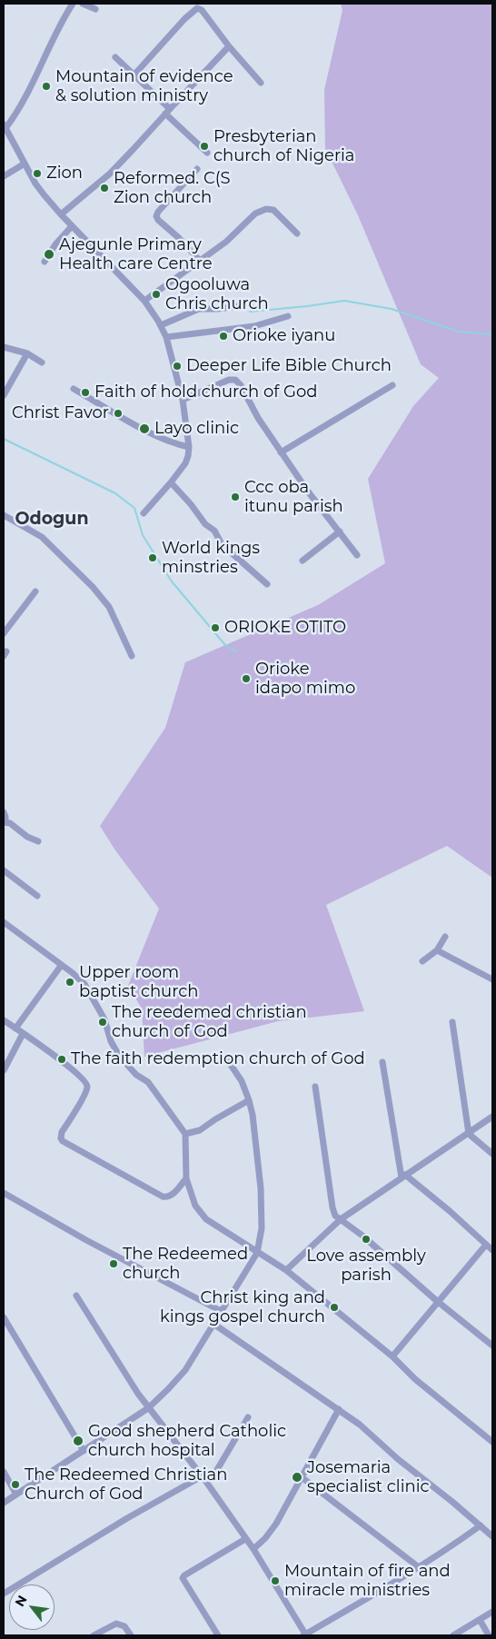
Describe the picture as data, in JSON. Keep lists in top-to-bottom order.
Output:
{
  "districts": ["Odogun"],
  "places": [
    "Mountain of evidence & solution ministry",
    "Presbyterian church of Nigeria",
    "Zion",
    "Reformed. C(S Zion church",
    "Ajegunle Primary Health care Centre",
    "Ogooluwa Chris church",
    "Orioke iyanu",
    "Deeper Life Bible Church",
    "Faith of hold church of God",
    "Christ Favor",
    "Layo clinic",
    "Ccc oba itunu parish",
    "World kings minstries",
    "ORIOKE OTITO",
    "Orioke idapo mimo",
    "Upper room baptist church",
    "The reedemed christian church of God",
    "The faith redemption church of God",
    "Love assembly parish",
    "The Redeemed church",
    "Christ king and kings gospel church",
    "Good shepherd Catholic church hospital",
    "Josemaria specialist clinic",
    "The Redeemed Christian Church of God",
    "Mountain of fire and miracle ministries"
  ],
  "north": "top left"
}
